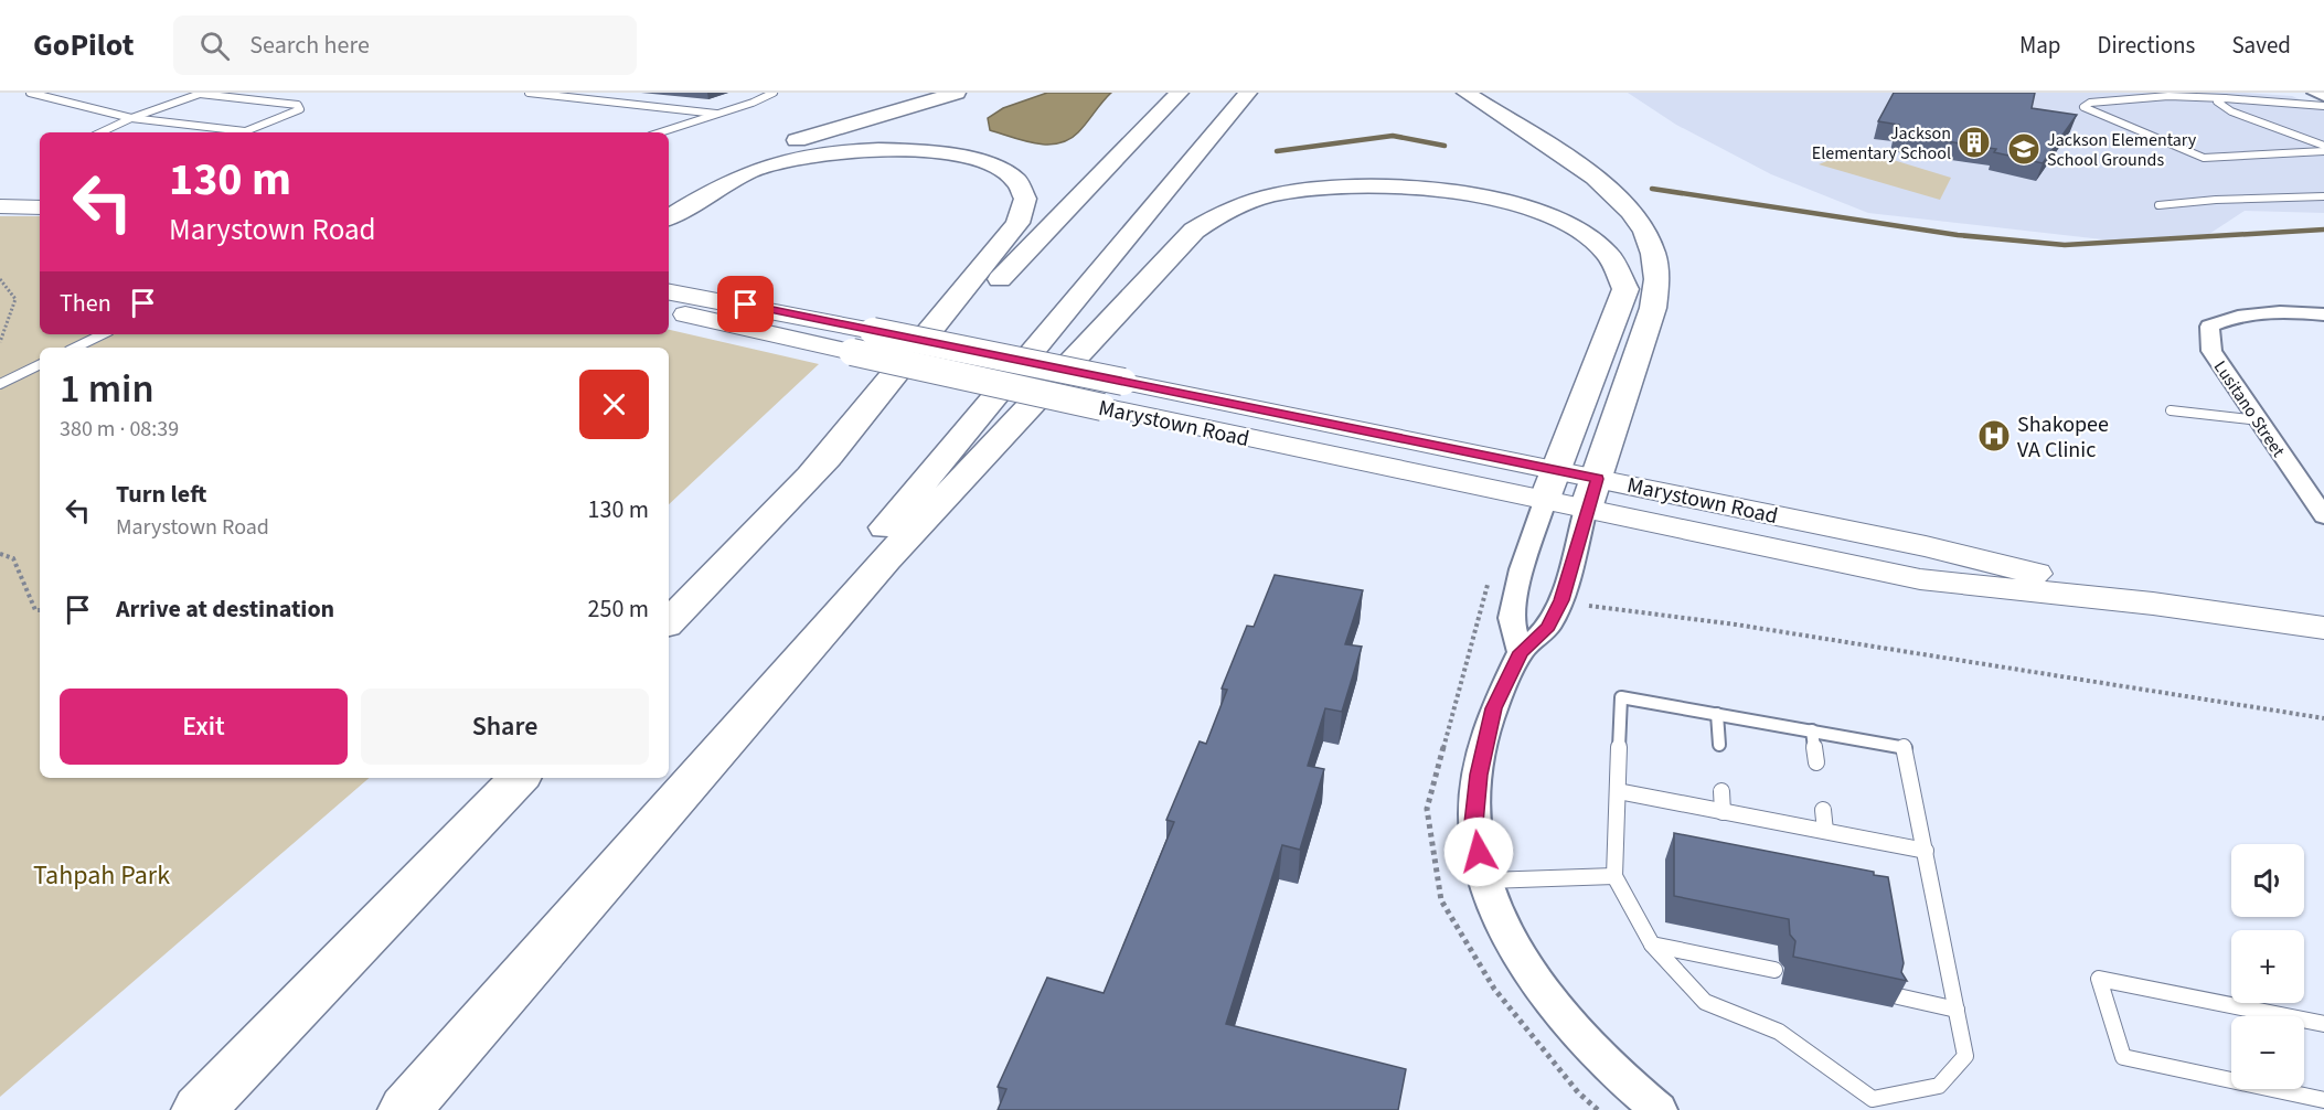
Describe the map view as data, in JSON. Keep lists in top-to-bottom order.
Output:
{
  "streets": {
    "main road": ["Marystown Road"],
    "street": ["Lusitano Street"]
  },
  "parks": ["Tahpah Park"],
  "places": {
    "building": ["Jackson Elementary School"],
    "school or university": ["Jackson Elementary School Grounds"],
    "hospital": ["Shakopee VA Clinic"]
  },
  "page": {
    "header": "GoPilot",
    "search": "Search here",
    "nav": ["Map", "Directions", "Saved"],
    "turn": ["130 m", "Marystown Road"],
    "then": "Then",
    "heading": ["1 min", "380 m · 08:39"],
    "list": [
      {
        "name": "Turn left",
        "note": "Marystown Road",
        "value": "130 m"
      },
      {
        "name": "Arrive at destination",
        "value": "250 m"
      }
    ],
    "buttons": ["Exit", "Share"],
    "map_buttons": ["+", "−"]
  }
}
